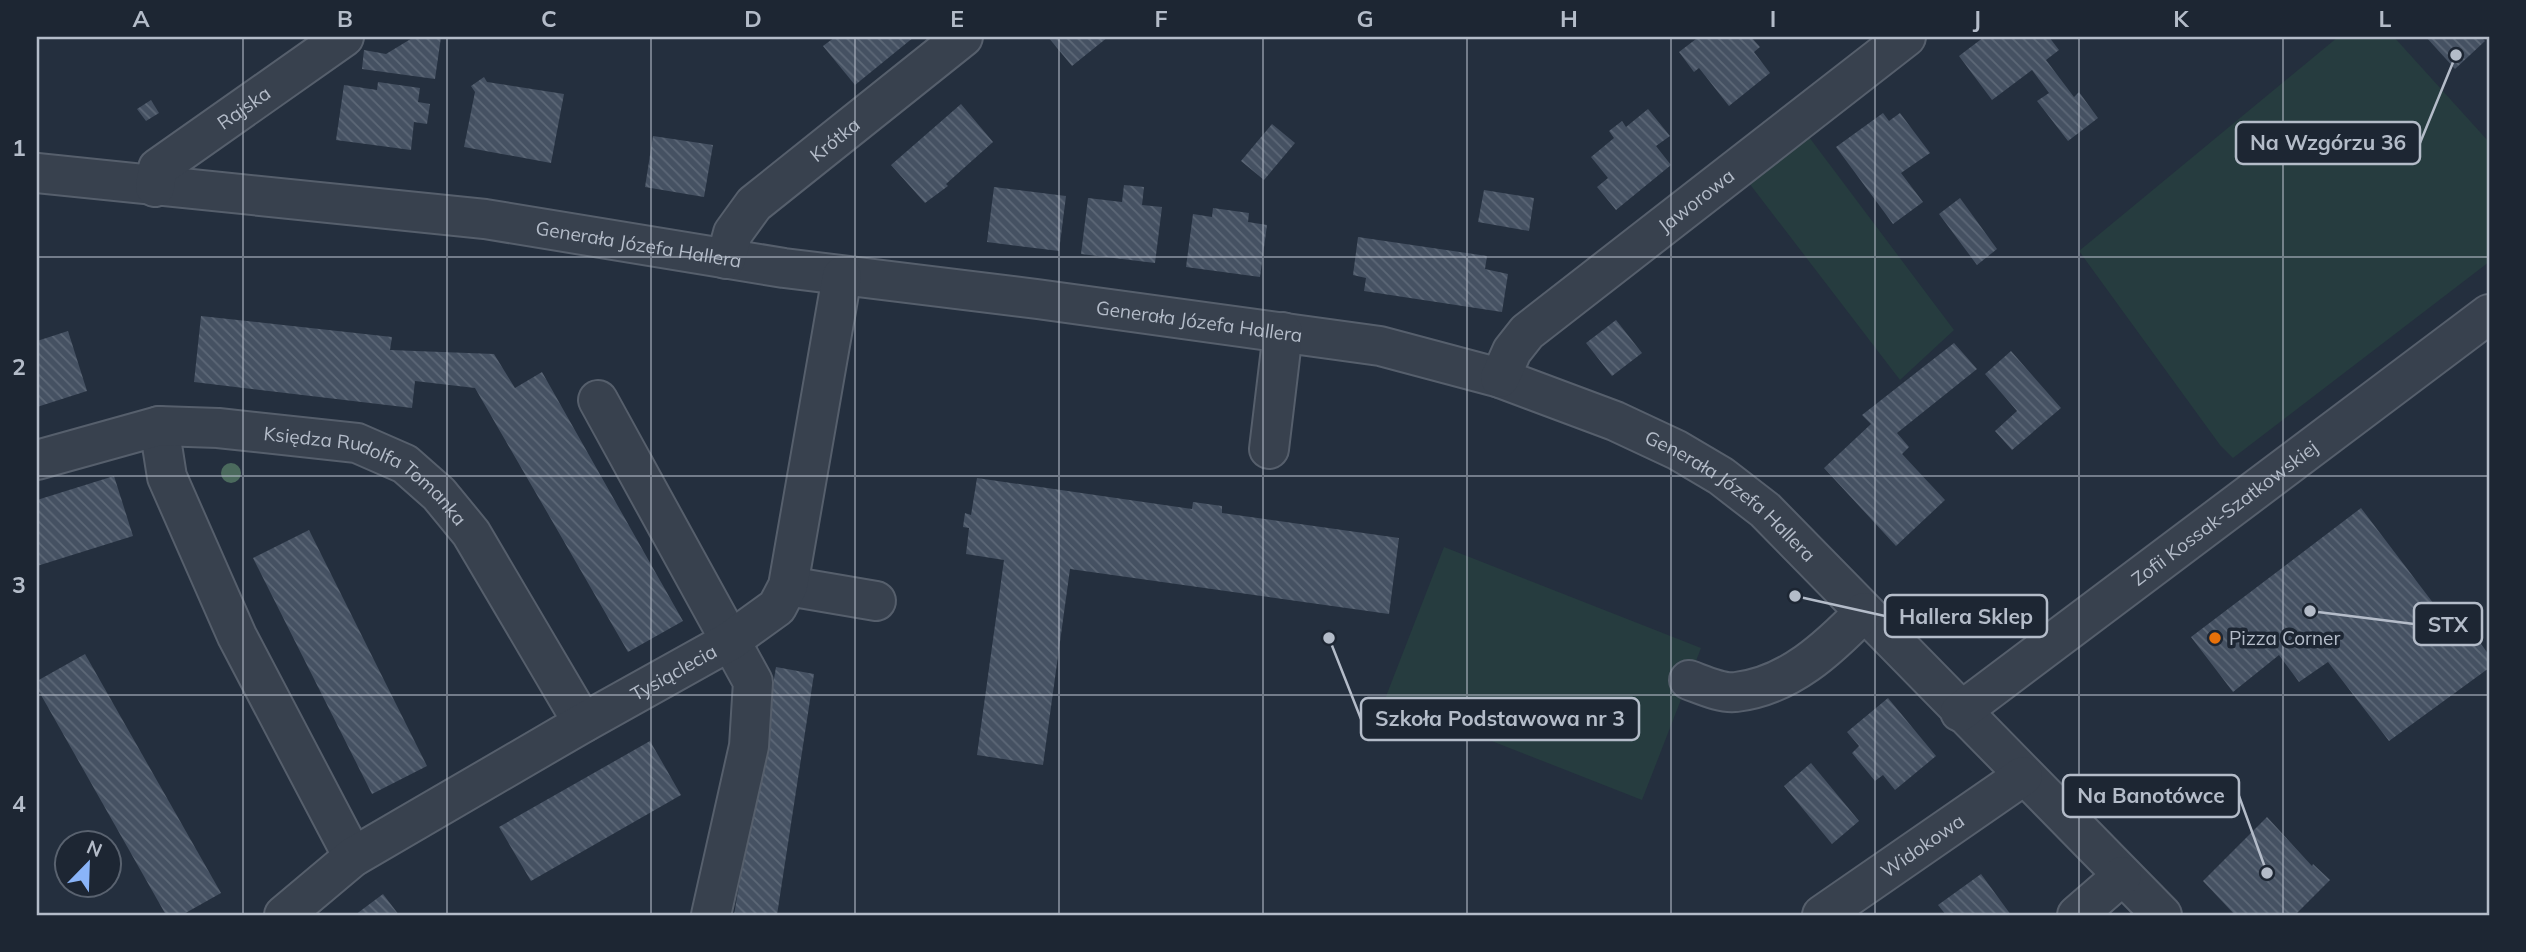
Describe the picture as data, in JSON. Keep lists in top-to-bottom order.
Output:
{
  "streets": {
    "street": [
      "Rajska",
      "Krótka",
      "Jaworowa",
      "Generała Józefa Hallera",
      "Księdza Rudolfa Tomanka",
      "Zofii Kossak-Szatkowskiej",
      "Tysiąclecia",
      "Widokowa"
    ]
  },
  "crossings": [
    ["Rajska", "Generała Józefa Hallera"],
    ["Krótka", "Generała Józefa Hallera"],
    ["Jaworowa", "Generała Józefa Hallera"],
    ["Generała Józefa Hallera", "Zofii Kossak-Szatkowskiej"],
    ["Generała Józefa Hallera", "Tysiąclecia"],
    ["Generała Józefa Hallera", "Widokowa"],
    ["Księdza Rudolfa Tomanka", "Tysiąclecia"]
  ],
  "places": [
    "Na Wzgórzu 36",
    "Hallera Sklep",
    "STX",
    "Szkoła Podstawowa nr 3",
    "Pizza Corner",
    "Na Banotówce"
  ],
  "north": "top right",
  "grid": {
    "columns": [
      "A",
      "B",
      "C",
      "D",
      "E",
      "F",
      "G",
      "H",
      "I",
      "J",
      "K",
      "L"
    ],
    "rows": [
      "1",
      "2",
      "3",
      "4"
    ]
  }
}
